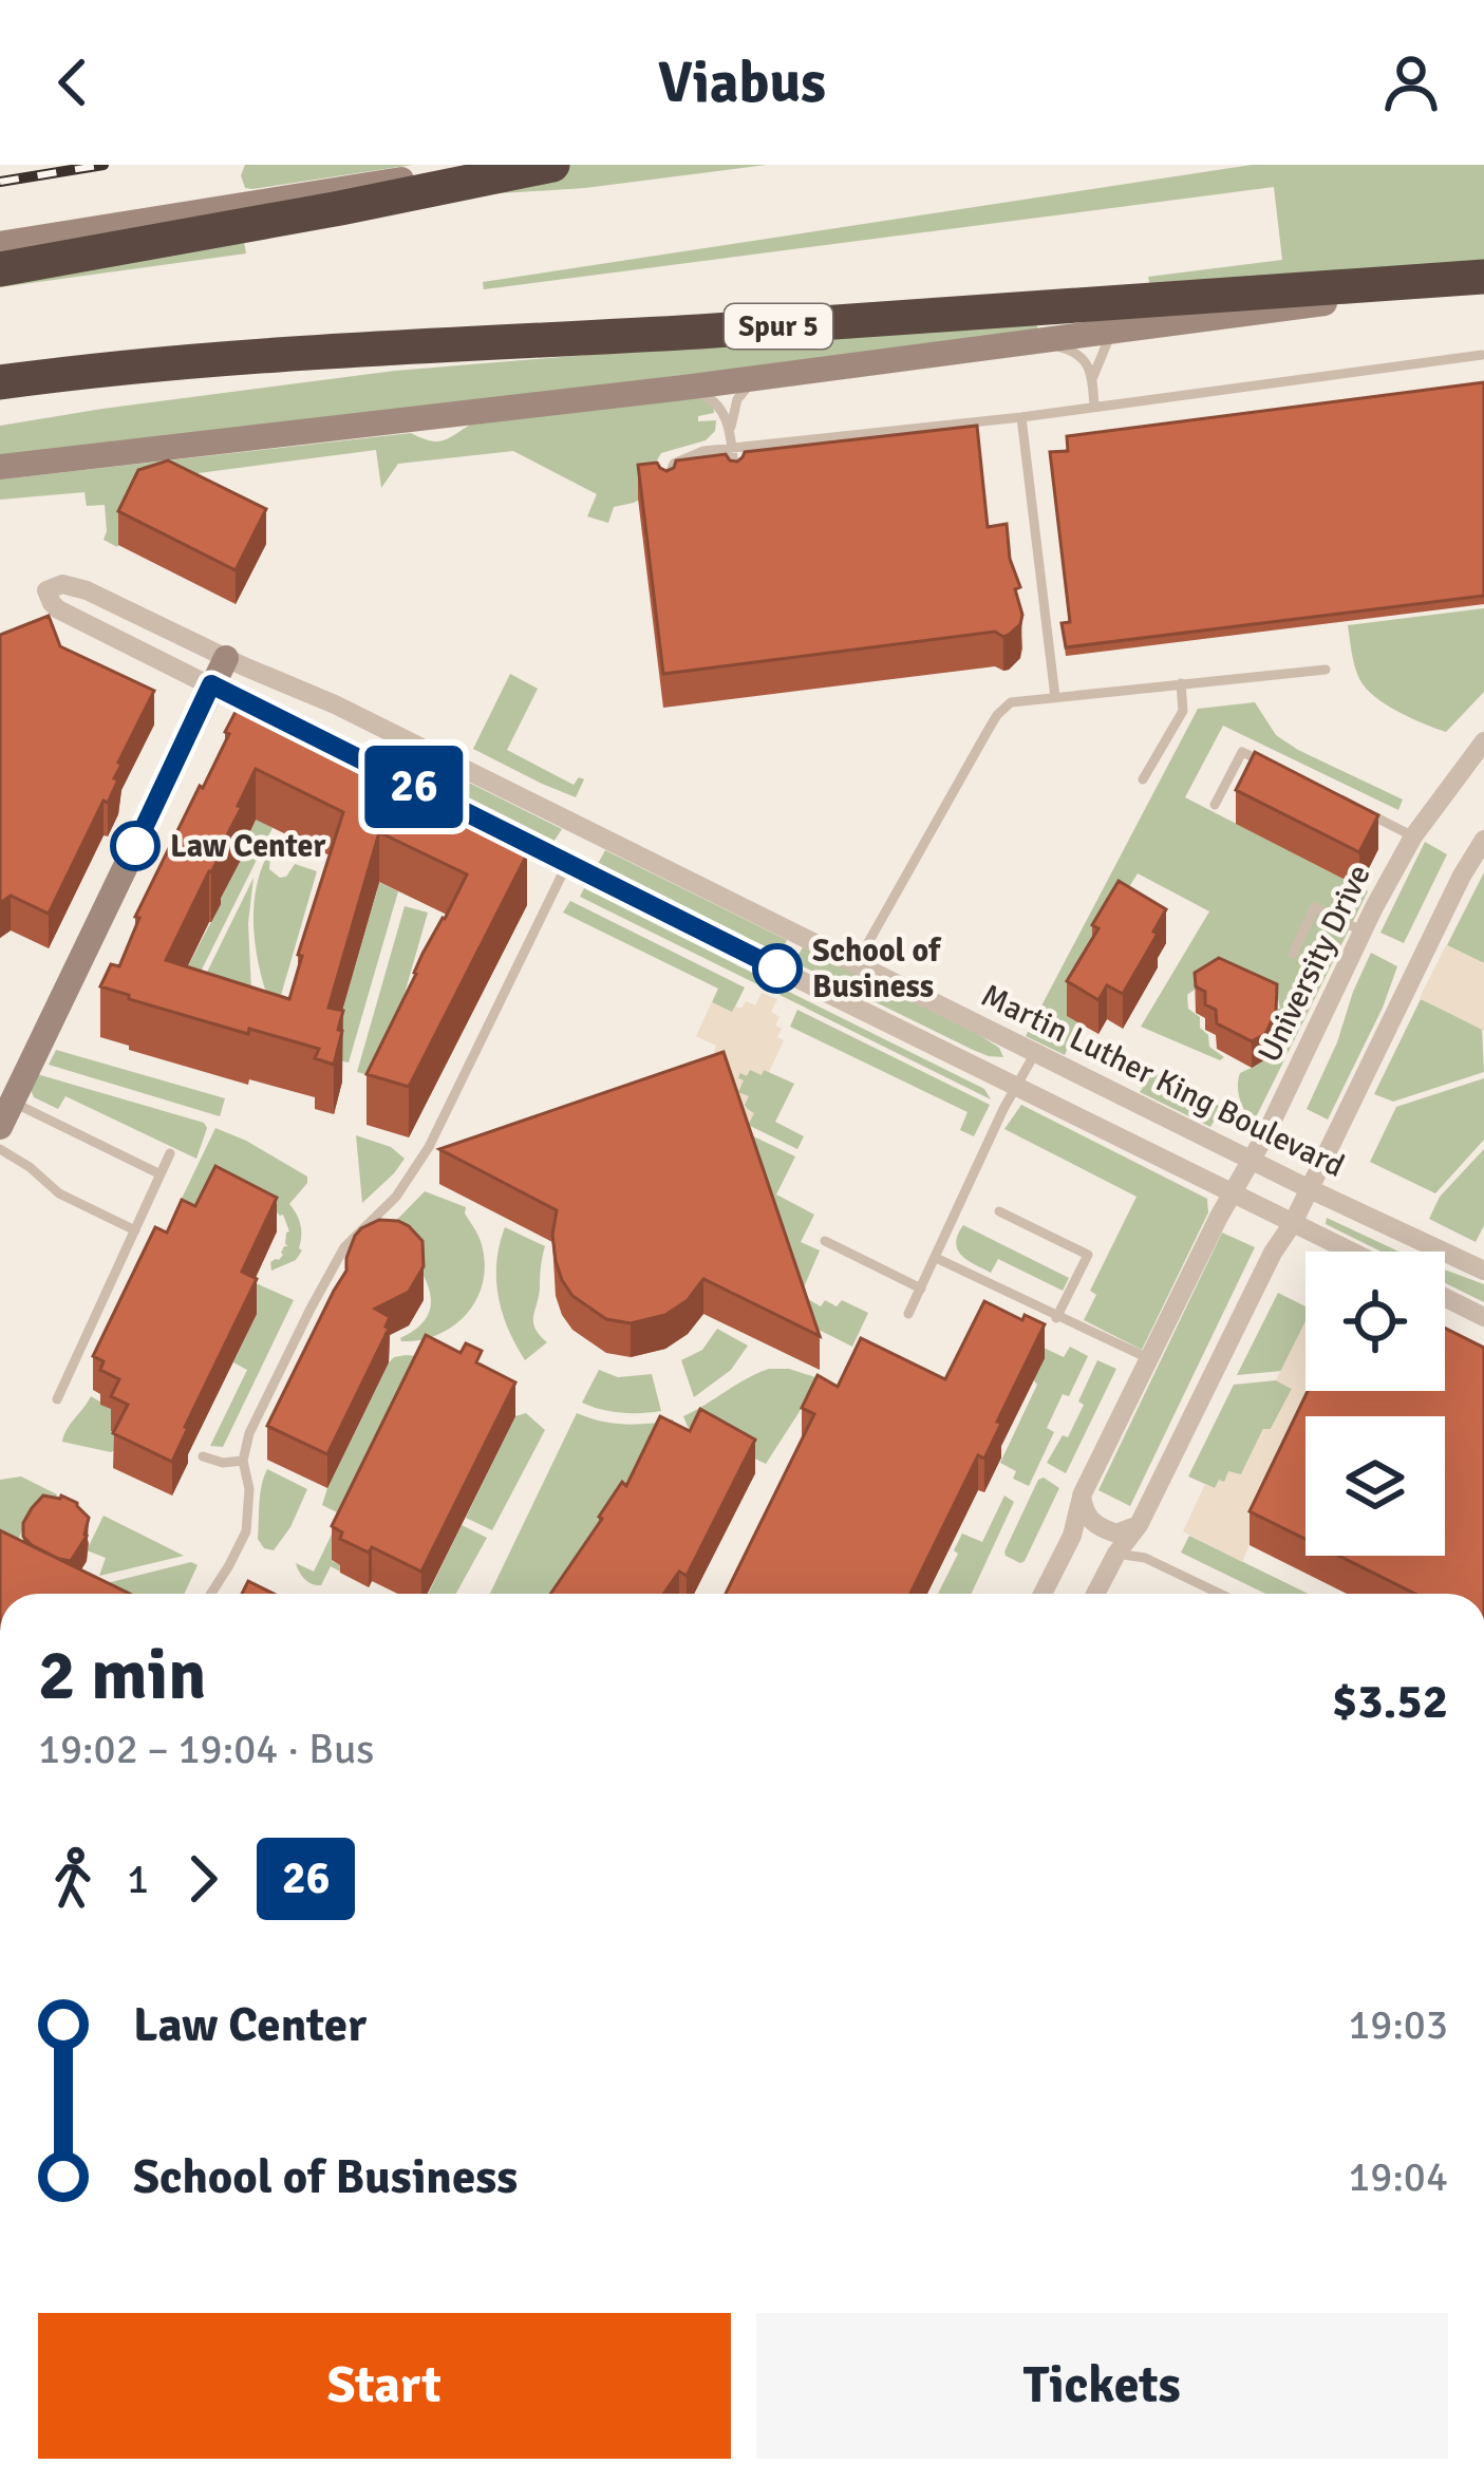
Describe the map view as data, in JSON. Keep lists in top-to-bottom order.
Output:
{
  "streets": {
    "highway": ["Spur 5"],
    "street": ["University Drive", "Martin Luther King Boulevard"]
  },
  "crossings": [
    ["University Drive", "Martin Luther King Boulevard"]
  ],
  "places": ["Law Center", "School of Business"],
  "lines": ["bus line 26"],
  "page": {
    "header": "Viabus",
    "on_map": "26",
    "heading": ["2 min", "19:02 – 19:04 · Bus", "$3.52"],
    "legs": ["1", "26"],
    "list": [
      {
        "name": "Law Center",
        "value": "19:03"
      },
      {
        "name": "School of Business",
        "value": "19:04"
      }
    ],
    "buttons": ["Start", "Tickets"]
  }
}
